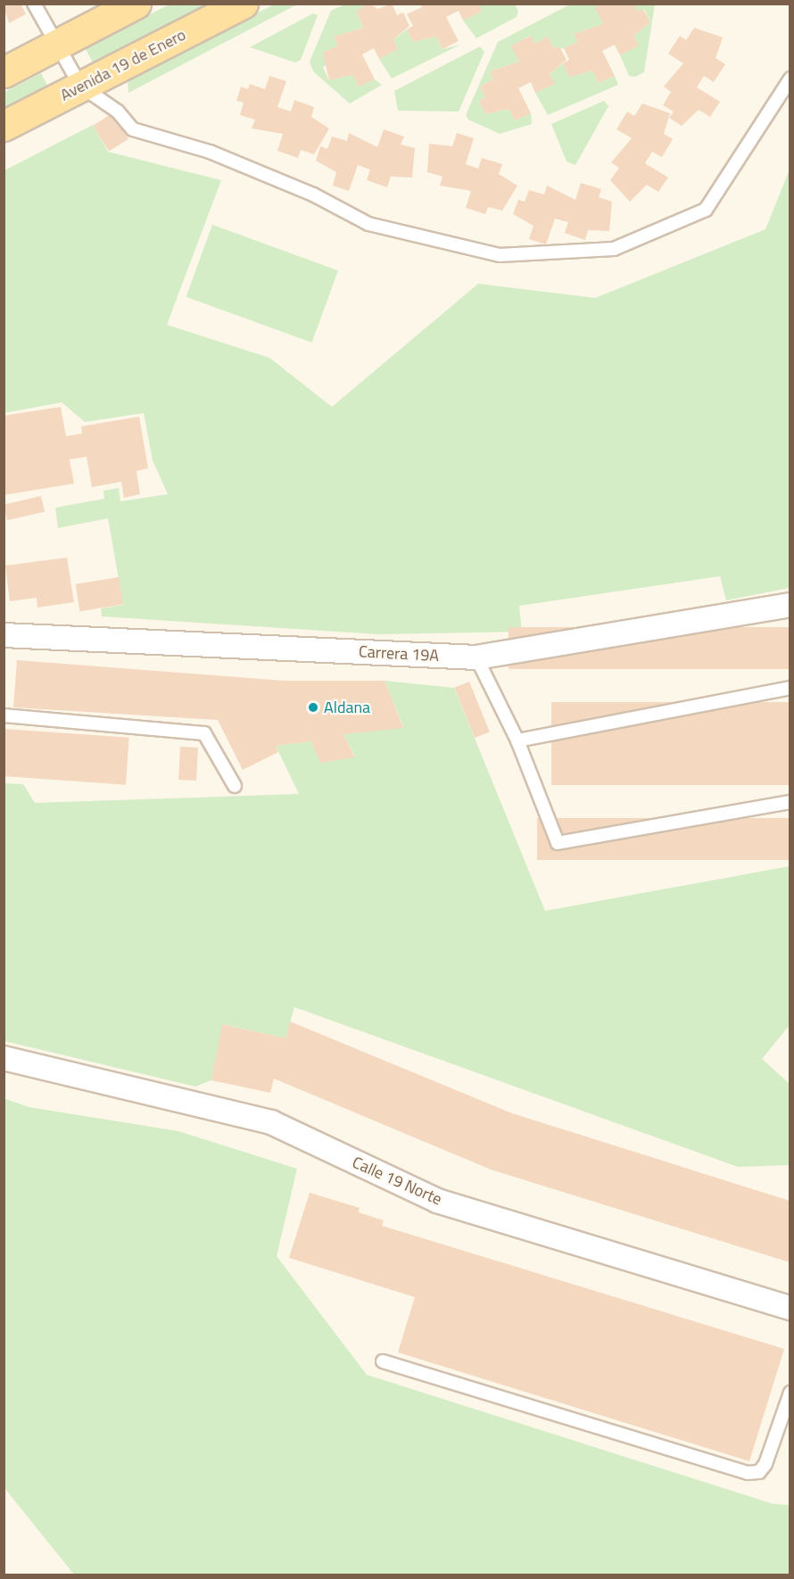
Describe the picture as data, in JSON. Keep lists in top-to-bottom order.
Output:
{
  "streets": {
    "main road": ["Avenida 19 de Enero"],
    "street": ["Carrera 19A", "Calle 19 Norte"]
  },
  "places": ["Aldana"]
}
